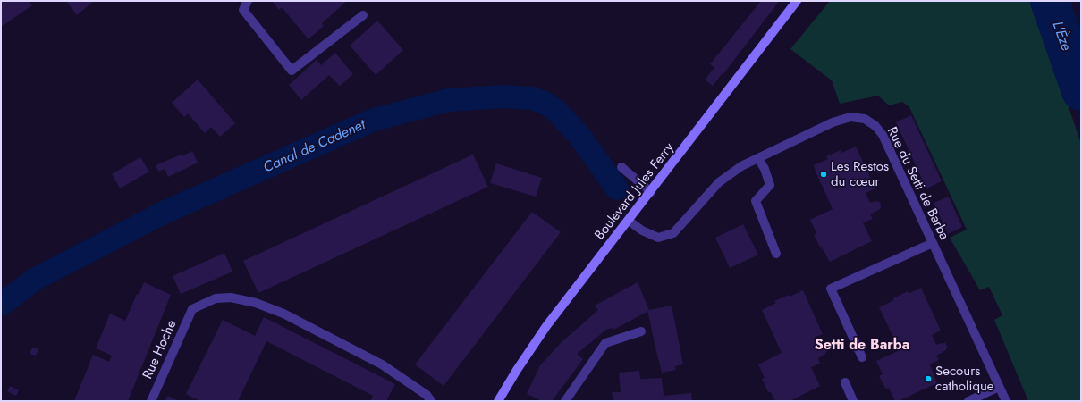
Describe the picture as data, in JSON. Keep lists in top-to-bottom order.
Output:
{
  "streets": {
    "main road": ["Boulevard Jules Ferry"],
    "street": ["Rue du Setti de Barba", "Rue Hoche"]
  },
  "crossings": [
    ["Rue du Setti de Barba", "Boulevard Jules Ferry"]
  ],
  "districts": ["Setti de Barba"],
  "water": ["L'Èze", "Canal de Cadenet"],
  "places": ["Les Restos du cœur", "Secours catholique"]
}
